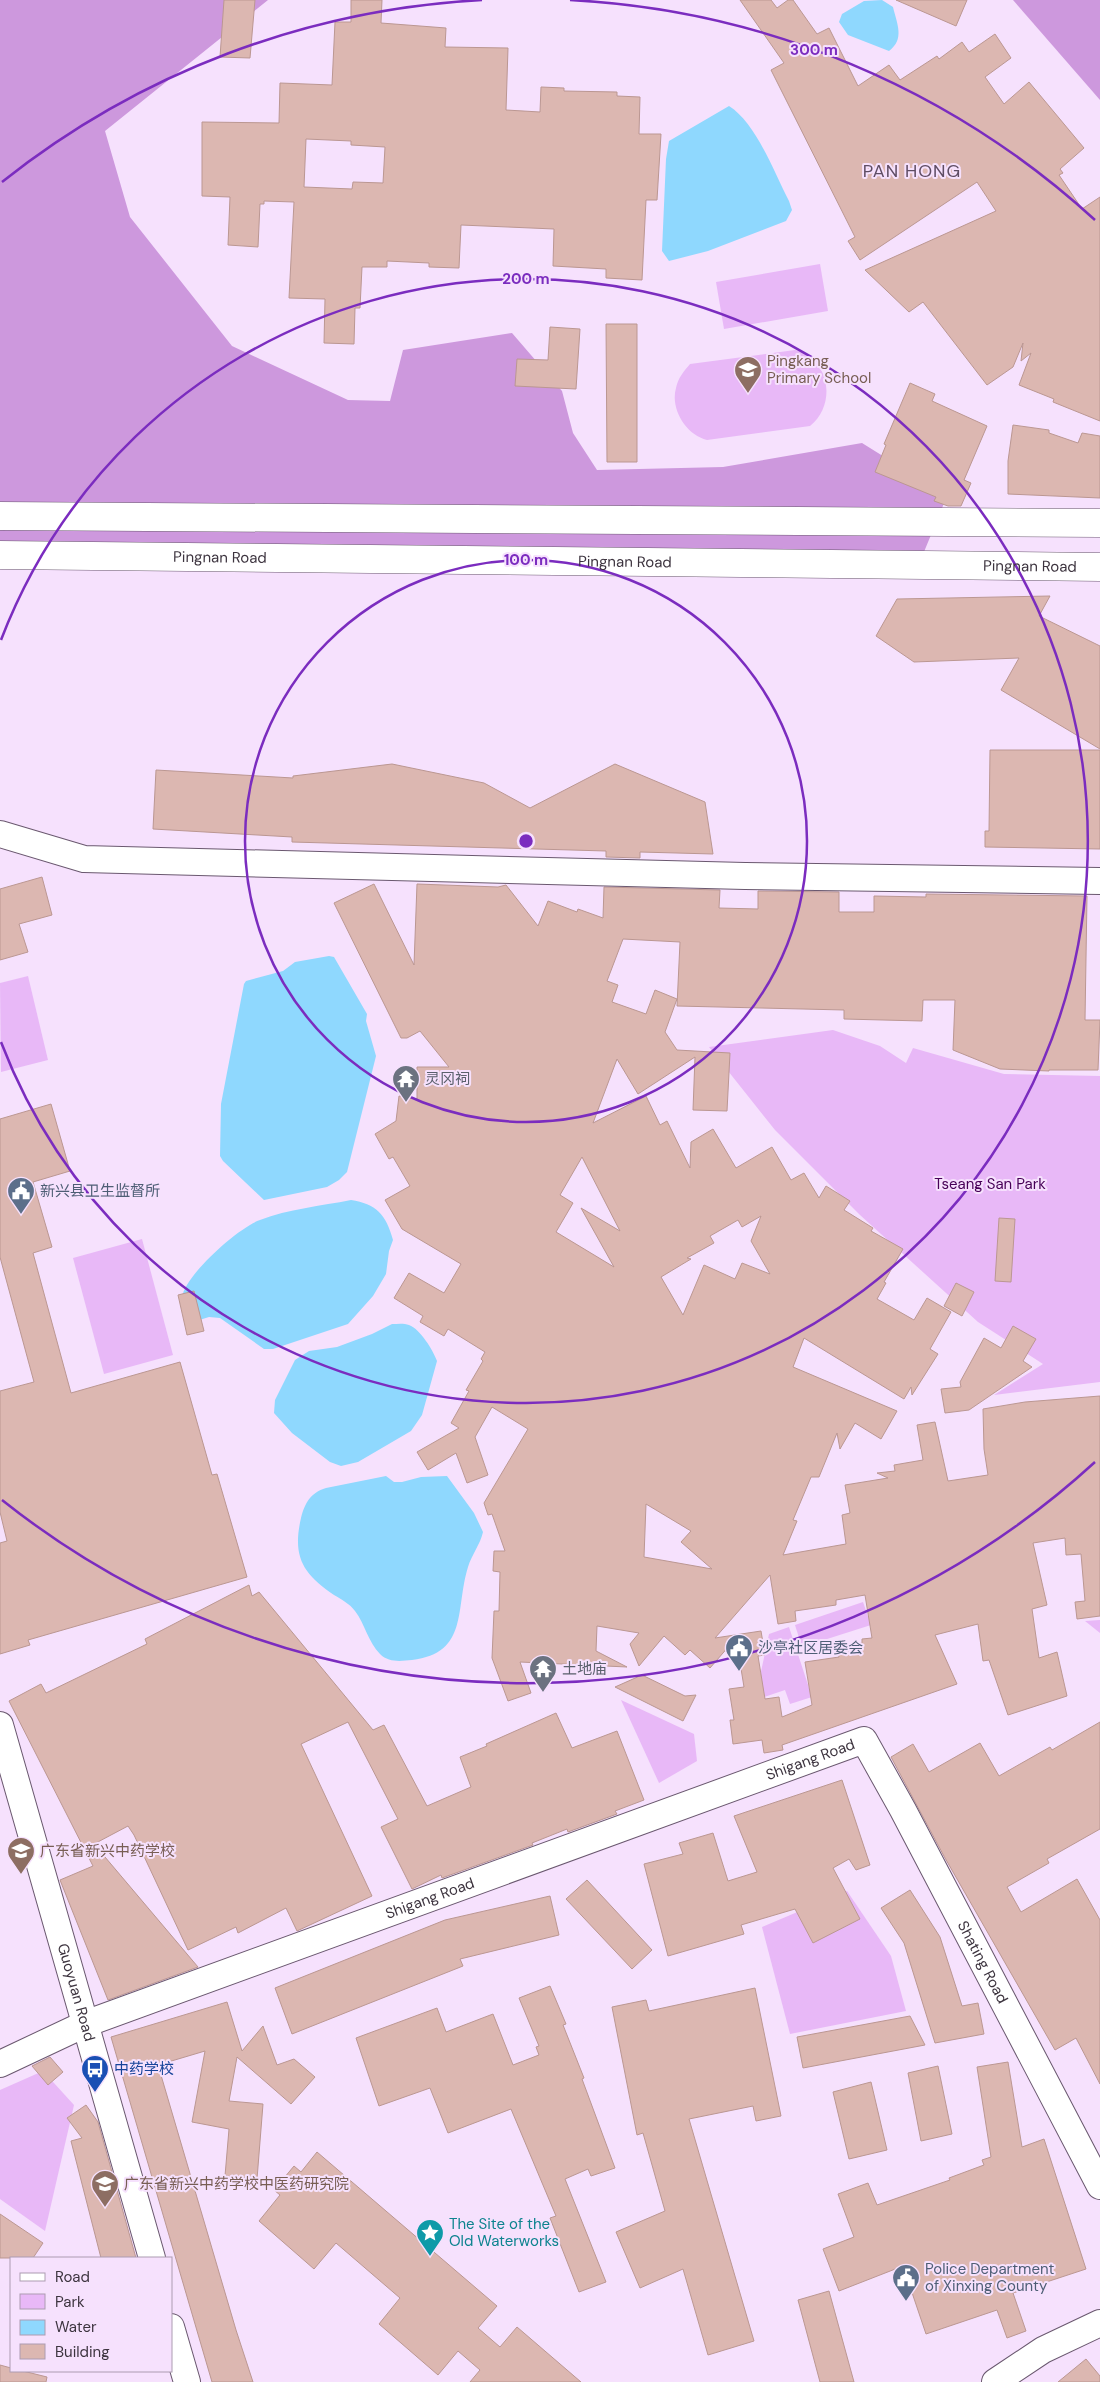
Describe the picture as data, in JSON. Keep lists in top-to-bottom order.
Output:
{
  "streets": {
    "main road": ["Pingnan Road"],
    "street": ["Shigang Road", "Shating Road", "Guoyuan Road"]
  },
  "crossings": [
    ["Shigang Road", "Shating Road"],
    ["Shigang Road", "Guoyuan Road"]
  ],
  "districts": ["PAN HONG"],
  "parks": ["Tseang San Park"],
  "places": {
    "school or university": ["Pingkang Primary School", "广东省新兴中药学校", "广东省新兴中药学校中医药研究院"],
    "temple": ["灵冈祠", "土地庙"],
    "public building": ["新兴县卫生监督所", "沙亭社区居委会", "Police Department of Xinxing County"],
    "bus stop": ["中药学校"],
    "place": ["The Site of the Old Waterworks"]
  },
  "legend": [
    "Road",
    "Park",
    "Water",
    "Building"
  ],
  "rings": ["300 m", "200 m", "100 m"]
}
